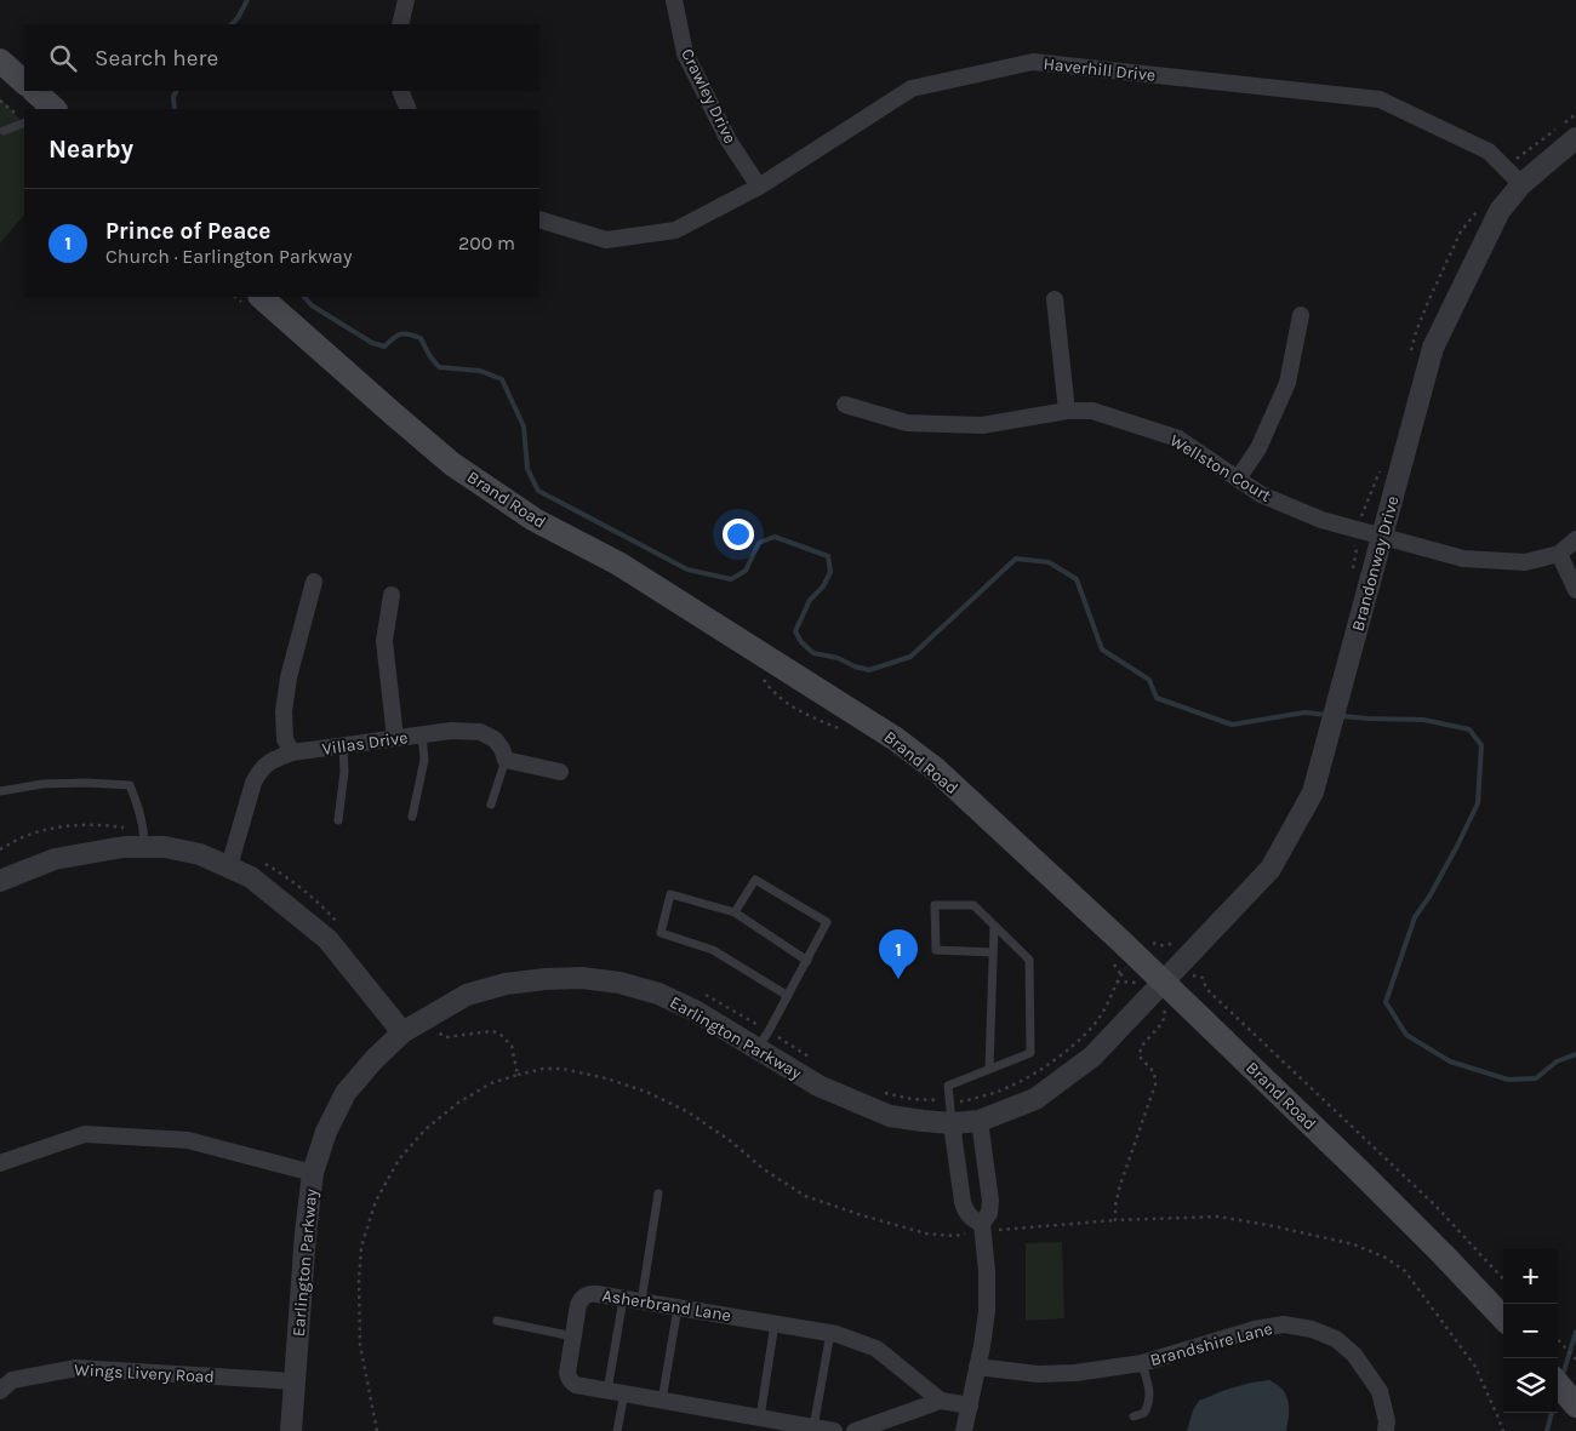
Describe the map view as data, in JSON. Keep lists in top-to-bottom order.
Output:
{
  "streets": {
    "main road": ["Brand Road"],
    "street": [
      "Haverhill Drive",
      "Crawley Drive",
      "Wellston Court",
      "Brandonway Drive",
      "Villas Drive",
      "Earlington Parkway",
      "Asherbrand Lane",
      "Brandshire Lane",
      "Wings Livery Road"
    ]
  },
  "crossings": [
    ["Haverhill Drive", "Crawley Drive"],
    ["Haverhill Drive", "Brandonway Drive"],
    ["Wellston Court", "Brandonway Drive"],
    ["Brand Road", "Brandonway Drive"],
    ["Brand Road", "Earlington Parkway"],
    ["Brandonway Drive", "Earlington Parkway"],
    ["Earlington Parkway", "Wings Livery Road"]
  ],
  "page": {
    "search": "Search here",
    "heading": "Nearby",
    "list": [
      {
        "mark": "1",
        "name": "Prince of Peace",
        "note": "Church · Earlington Parkway",
        "value": "200 m"
      }
    ],
    "pins": "1",
    "map_buttons": ["+", "−"]
  }
}
